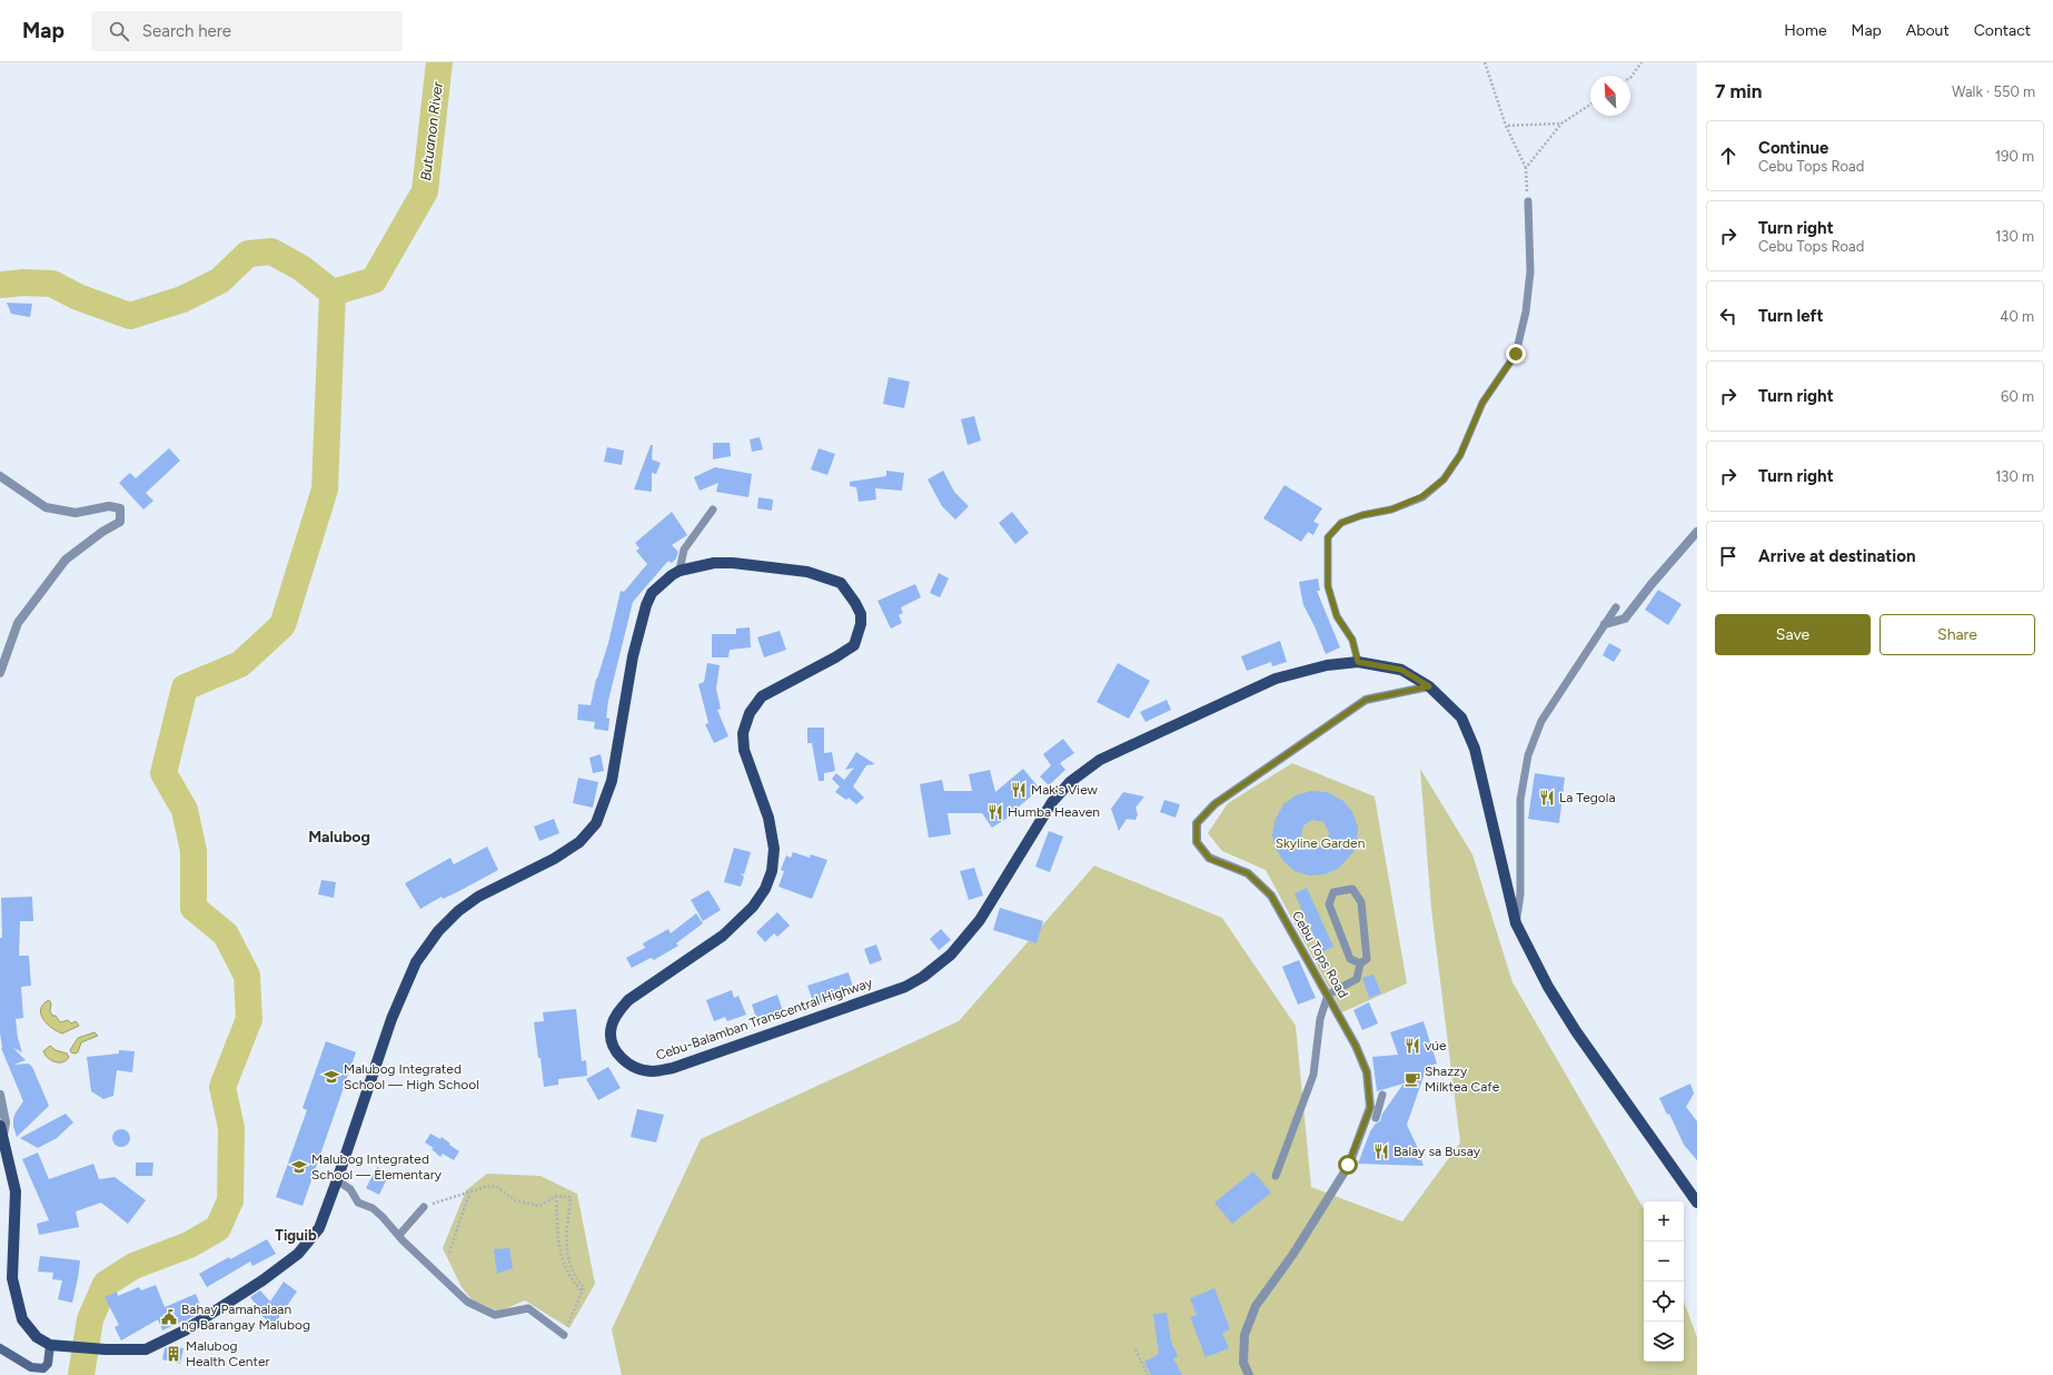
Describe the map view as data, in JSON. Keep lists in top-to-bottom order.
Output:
{
  "streets": {
    "main road": ["Cebu-Balamban Transcentral Highway"],
    "street": ["Cebu Tops Road"]
  },
  "crossings": [
    ["Cebu Tops Road", "Cebu-Balamban Transcentral Highway"]
  ],
  "districts": ["Malubog", "Tiguib"],
  "water": ["Butuanon River"],
  "parks": ["Skyline Garden"],
  "places": {
    "restaurant": [
      "Mak's View",
      "La Tegola",
      "Humba Heaven",
      "vúe",
      "Balay sa Busay"
    ],
    "school or university": ["Malubog Integrated School — High School", "Malubog Integrated School — Elementary"],
    "cafe": ["Shazzy Milktea Cafe"],
    "public building": ["Bahay Pamahalaan ng Barangay Malubog"],
    "building": ["Malubog Health Center"]
  },
  "north": "top left",
  "page": {
    "header": "Map",
    "search": "Search here",
    "nav": [
      "Home",
      "Map",
      "About",
      "Contact"
    ],
    "heading": ["7 min", "Walk · 550 m"],
    "list": [
      ["Continue", "Cebu Tops Road", "190 m"],
      ["Turn right", "Cebu Tops Road", "130 m"],
      ["Turn left", "40 m"],
      ["Turn right", "60 m"],
      ["Turn right", "130 m"],
      "Arrive at destination"
    ],
    "buttons": ["Save", "Share"],
    "map_buttons": ["+", "−"]
  }
}
